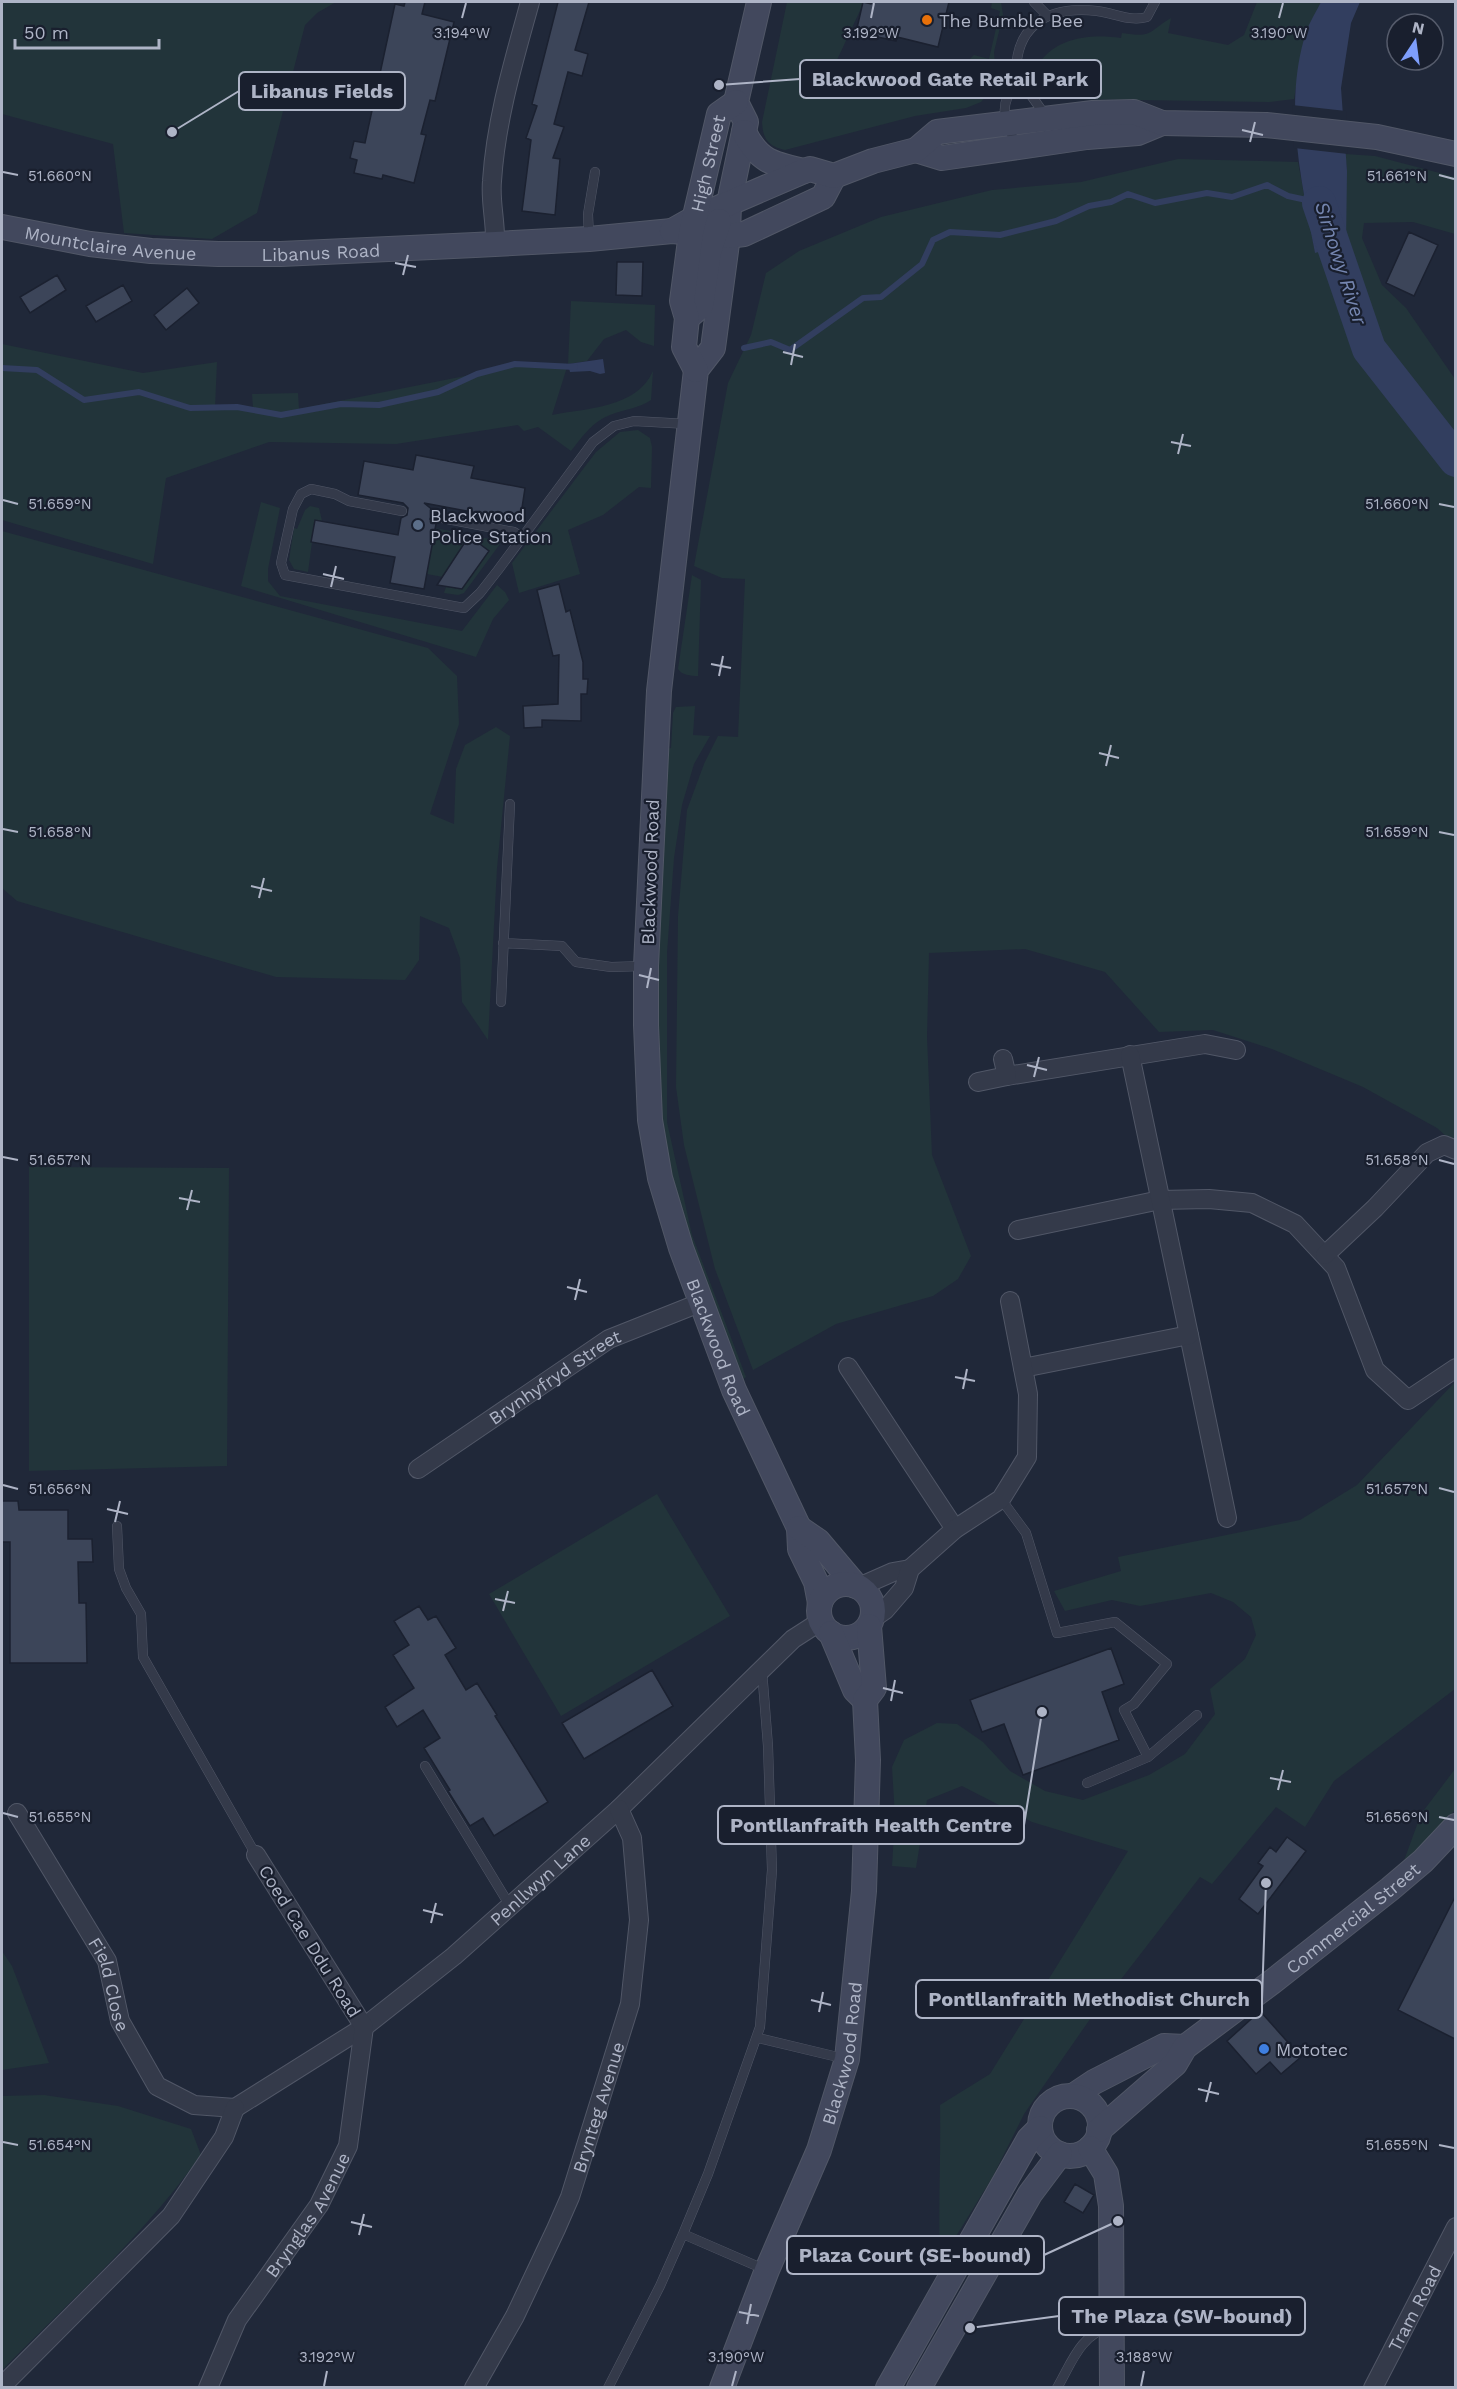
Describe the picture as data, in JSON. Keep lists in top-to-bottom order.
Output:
{
  "streets": {
    "main road": [
      "High Street",
      "Mountclaire Avenue",
      "Libanus Road",
      "Blackwood Road",
      "Commercial Street"
    ],
    "street": [
      "Brynhyfryd Street",
      "Penllwyn Lane",
      "Coed Cae Ddu Road",
      "Field Close",
      "Brynteg Avenue",
      "Brynglas Avenue",
      "Tram Road"
    ]
  },
  "crossings": [
    ["High Street", "Libanus Road"],
    ["High Street", "Blackwood Road"],
    ["Mountclaire Avenue", "Libanus Road"],
    ["Libanus Road", "Blackwood Road"],
    ["Blackwood Road", "Brynhyfryd Street"],
    ["Blackwood Road", "Penllwyn Lane"],
    ["Penllwyn Lane", "Coed Cae Ddu Road"],
    ["Penllwyn Lane", "Field Close"],
    ["Penllwyn Lane", "Brynteg Avenue"],
    ["Penllwyn Lane", "Brynglas Avenue"],
    ["Coed Cae Ddu Road", "Brynglas Avenue"]
  ],
  "water": ["Sirhowy River"],
  "places": [
    "The Bumble Bee",
    "Blackwood Gate Retail Park",
    "Libanus Fields",
    "Blackwood Police Station",
    "Pontllanfraith Health Centre",
    "Pontllanfraith Methodist Church",
    "Mototec",
    "Plaza Court (SE-bound)",
    "The Plaza (SW-bound)"
  ],
  "scale_bar": "50 m",
  "north": "top",
  "coordinates": [
    "3.194°W",
    "3.192°W",
    "3.190°W",
    "51.661°N",
    "51.660°N",
    "51.659°N",
    "51.658°N",
    "51.657°N",
    "51.656°N",
    "51.655°N",
    "51.654°N",
    "3.188°W"
  ]
}
